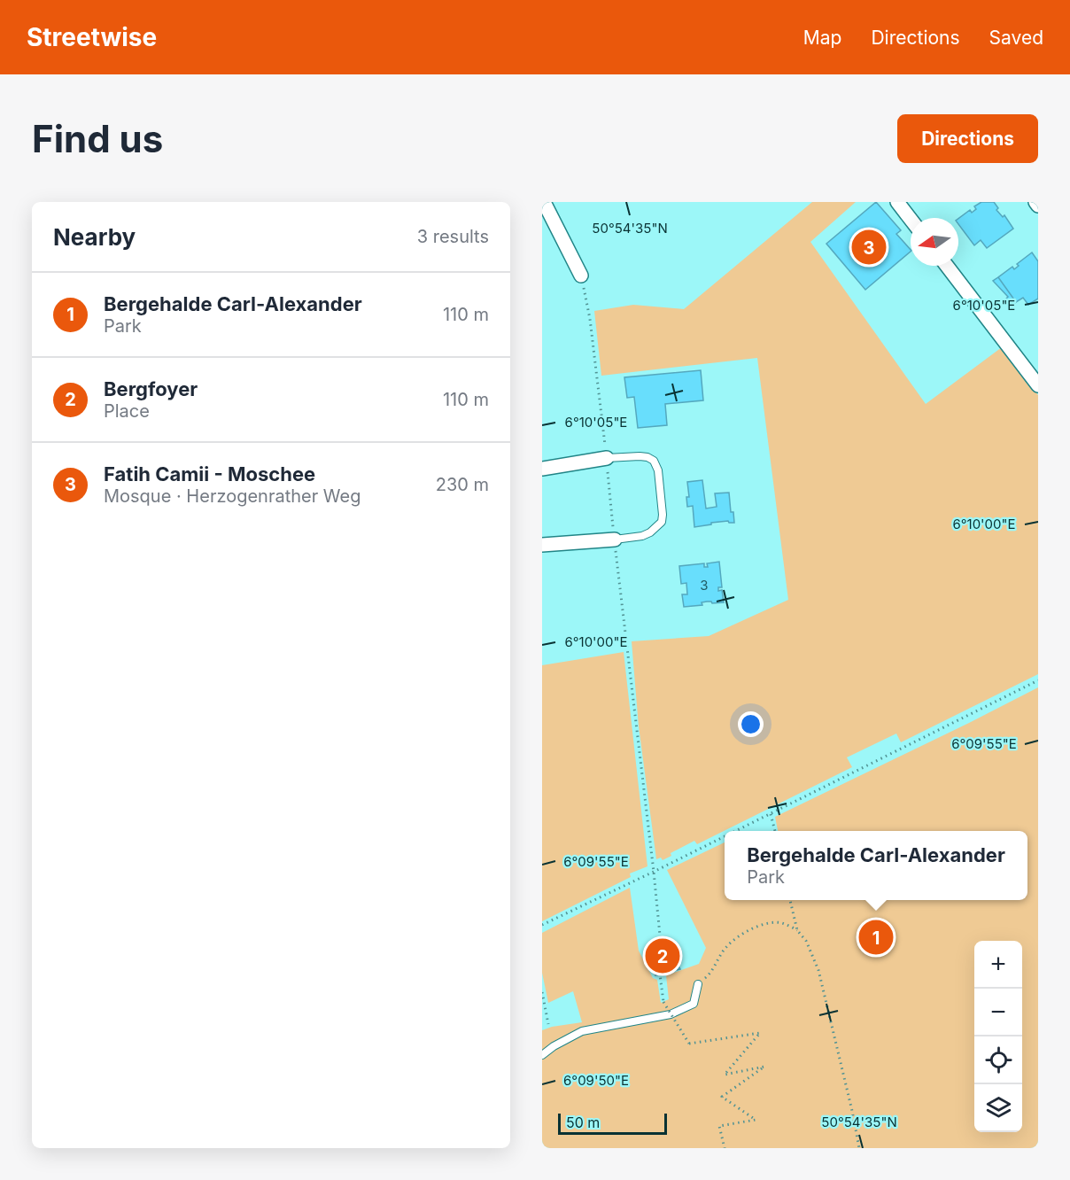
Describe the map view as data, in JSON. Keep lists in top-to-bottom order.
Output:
{
  "house_numbers": ["3"],
  "scale_bar": "50 m",
  "north": "left",
  "page": {
    "header": "Streetwise",
    "nav": ["Map", "Directions", "Saved"],
    "buttons": "Directions",
    "title": "Find us",
    "heading": ["Nearby", "3 results"],
    "pins": ["3", "1", "2"],
    "list": [
      {
        "mark": "1",
        "name": "Bergehalde Carl-Alexander",
        "note": "Park",
        "value": "110 m"
      },
      {
        "mark": "2",
        "name": "Bergfoyer",
        "note": "Place",
        "value": "110 m"
      },
      {
        "mark": "3",
        "name": "Fatih Camii - Moschee",
        "note": "Mosque · Herzogenrather Weg",
        "value": "230 m"
      }
    ],
    "popup": ["Bergehalde Carl-Alexander", "Park"],
    "map_buttons": ["+", "−"],
    "scale": "50 m"
  },
  "coordinates": [
    "50°54'35\"N",
    "6°10'05\"E",
    "6°10'00\"E",
    "6°09'55\"E",
    "6°09'50\"E"
  ]
}
